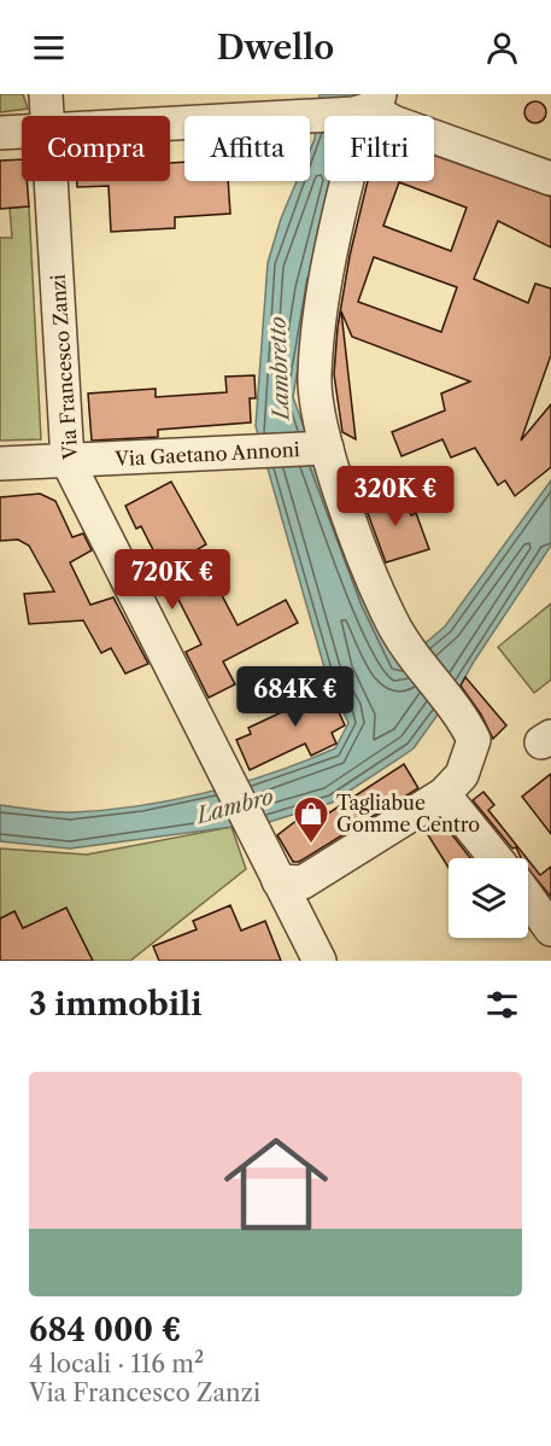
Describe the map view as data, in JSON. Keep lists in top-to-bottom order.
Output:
{
  "streets": {
    "street": ["Via Francesco Zanzi", "Via Gaetano Annoni"]
  },
  "crossings": [
    ["Via Francesco Zanzi", "Via Gaetano Annoni"]
  ],
  "water": ["Lambretto", "Lambro"],
  "places": {
    "shop": ["Tagliabue Gomme Centro"]
  },
  "page": {
    "header": "Dwello",
    "chip": ["Compra", "Affitta", "Filtri"],
    "price": ["320K €", "720K €", "684K €"],
    "heading": "3 immobili",
    "list": [
      {
        "name": "684 000 €",
        "note": "4 locali · 116 m² · Via Francesco Zanzi"
      }
    ]
  }
}
